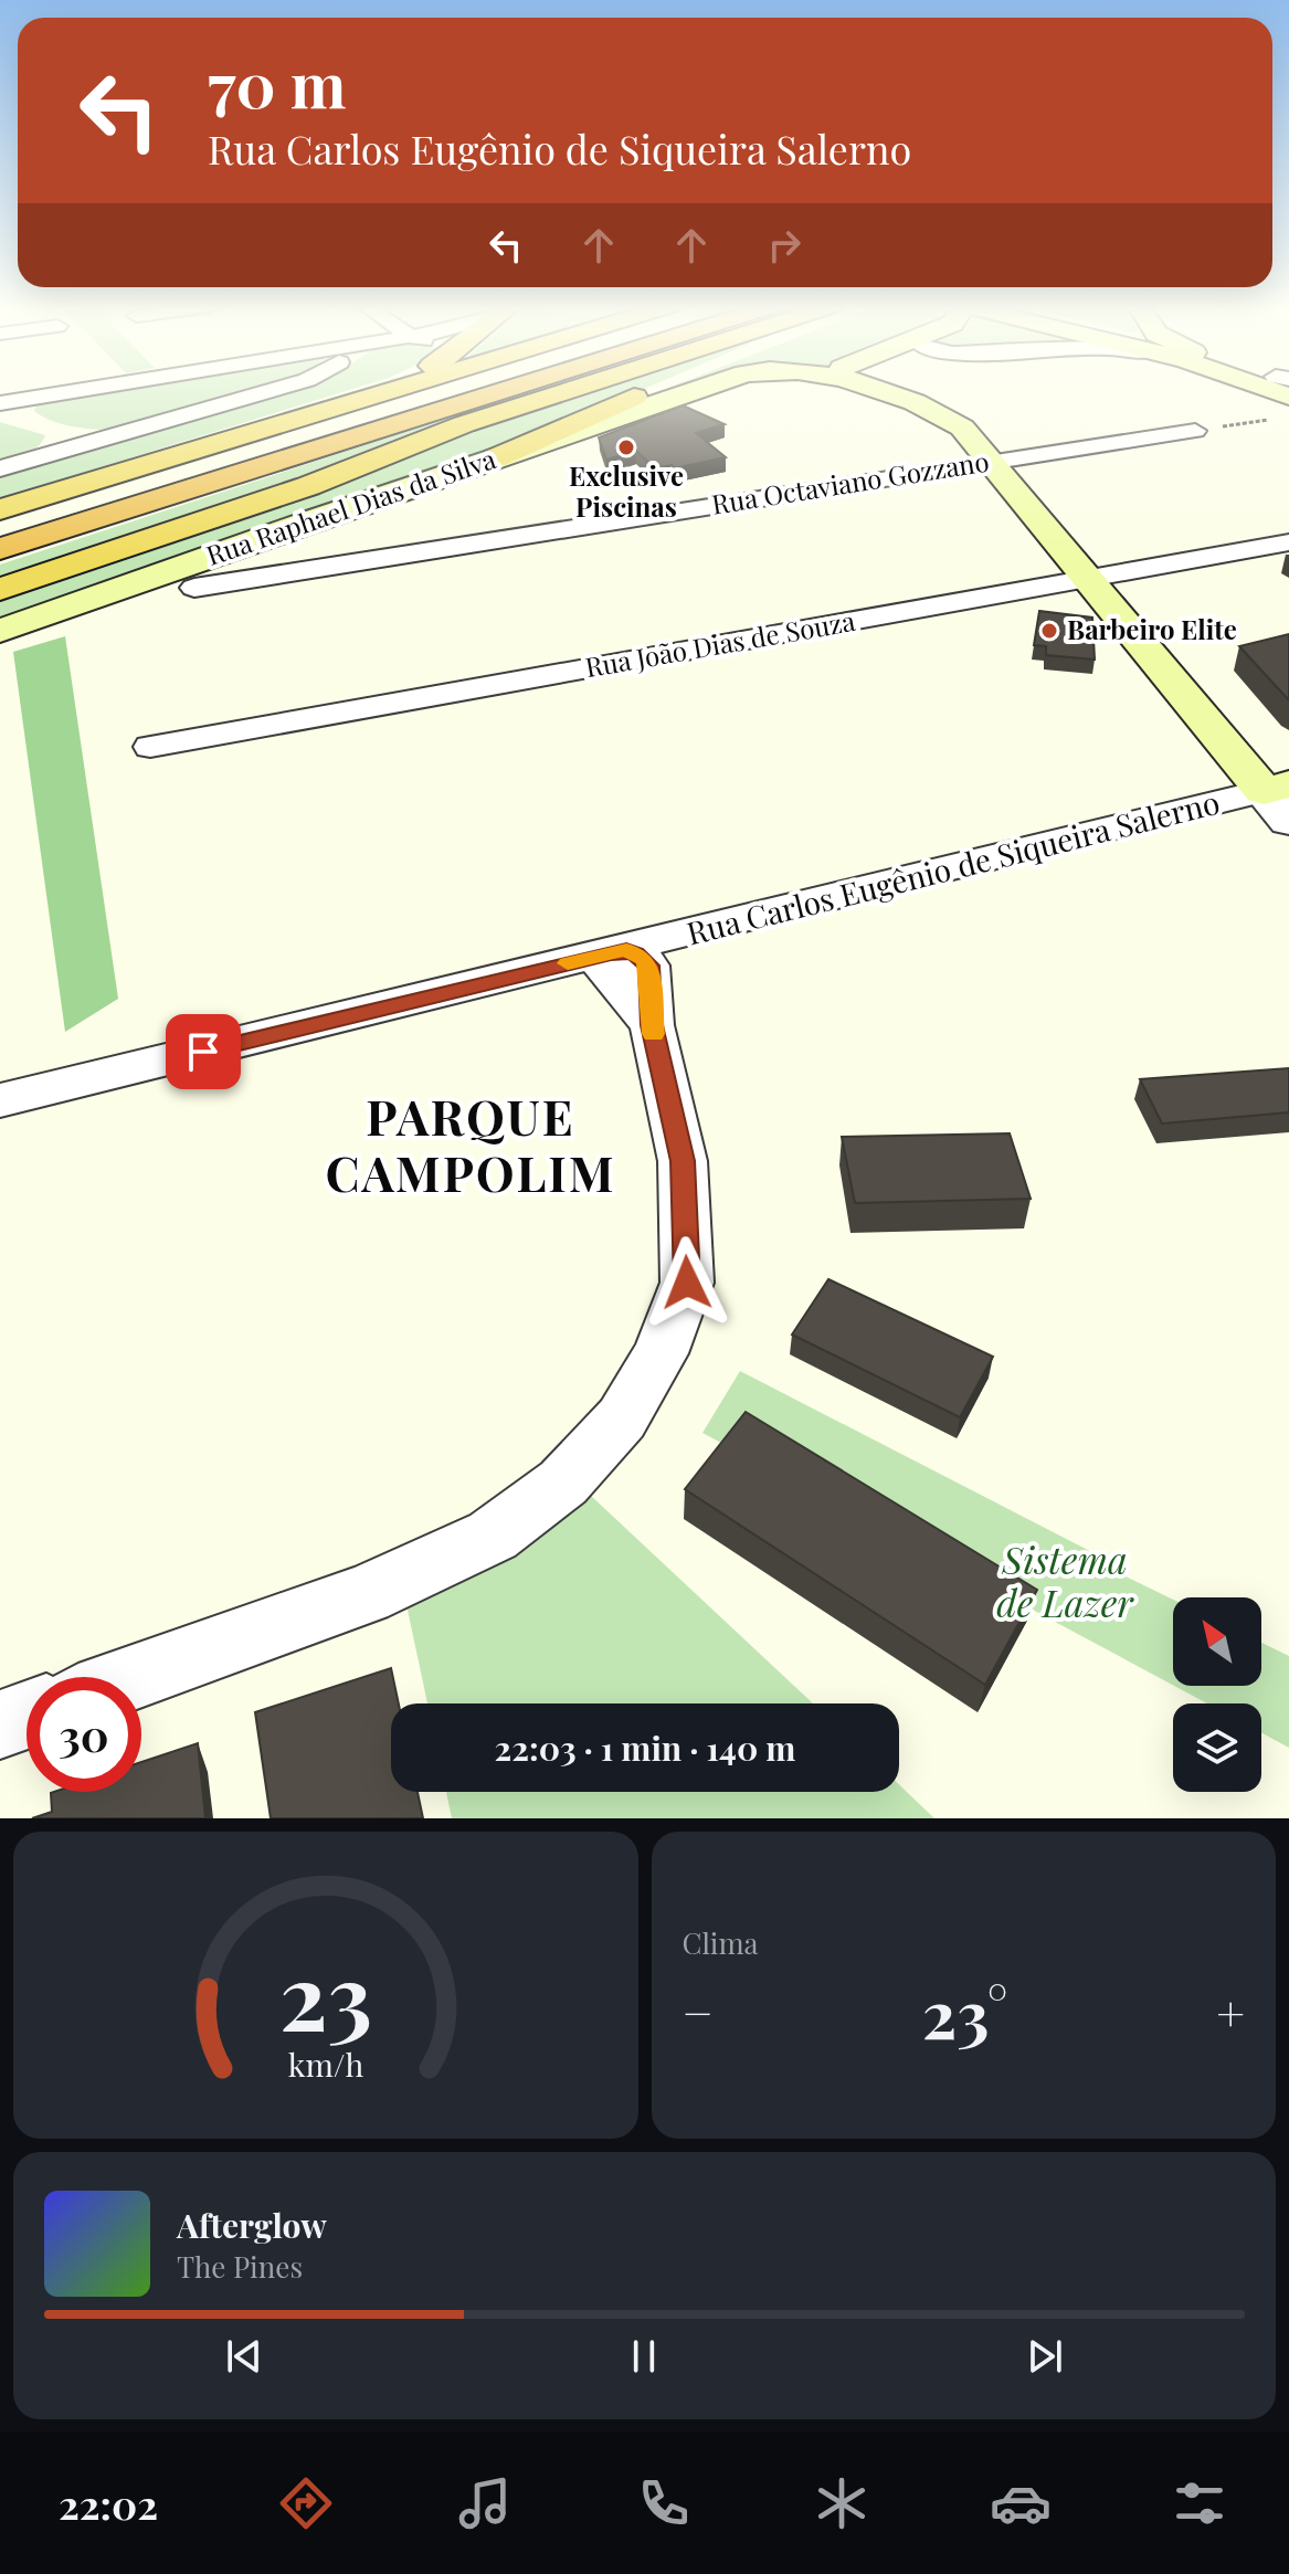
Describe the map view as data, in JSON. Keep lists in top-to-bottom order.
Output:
{
  "streets": {
    "main road": ["Rua Raphael Dias da Silva"],
    "street": ["Rua Octaviano Gozzano", "Rua João Dias de Souza", "Rua Carlos Eugênio de Siqueira Salerno"]
  },
  "crossings": [
    ["Rua Octaviano Gozzano", "Rua Raphael Dias da Silva"],
    ["Rua Raphael Dias da Silva", "Rua João Dias de Souza"],
    ["Rua Raphael Dias da Silva", "Rua Carlos Eugênio de Siqueira Salerno"]
  ],
  "districts": ["PARQUE CAMPOLIM"],
  "parks": ["Sistema de Lazer"],
  "places": ["Exclusive Piscinas", "Barbeiro Elite"],
  "north": "top left",
  "page": {
    "turn": ["70 m", "Rua Carlos Eugênio de Siqueira Salerno"],
    "limit": "30",
    "trip": "22:03 · 1 min · 140 m",
    "tile": "Clima",
    "heat": ["−", "23°", "+"],
    "song": ["Afterglow", "The Pines"],
    "tabs": "22:02",
    "gauge": ["23", "km/h"]
  }
}
